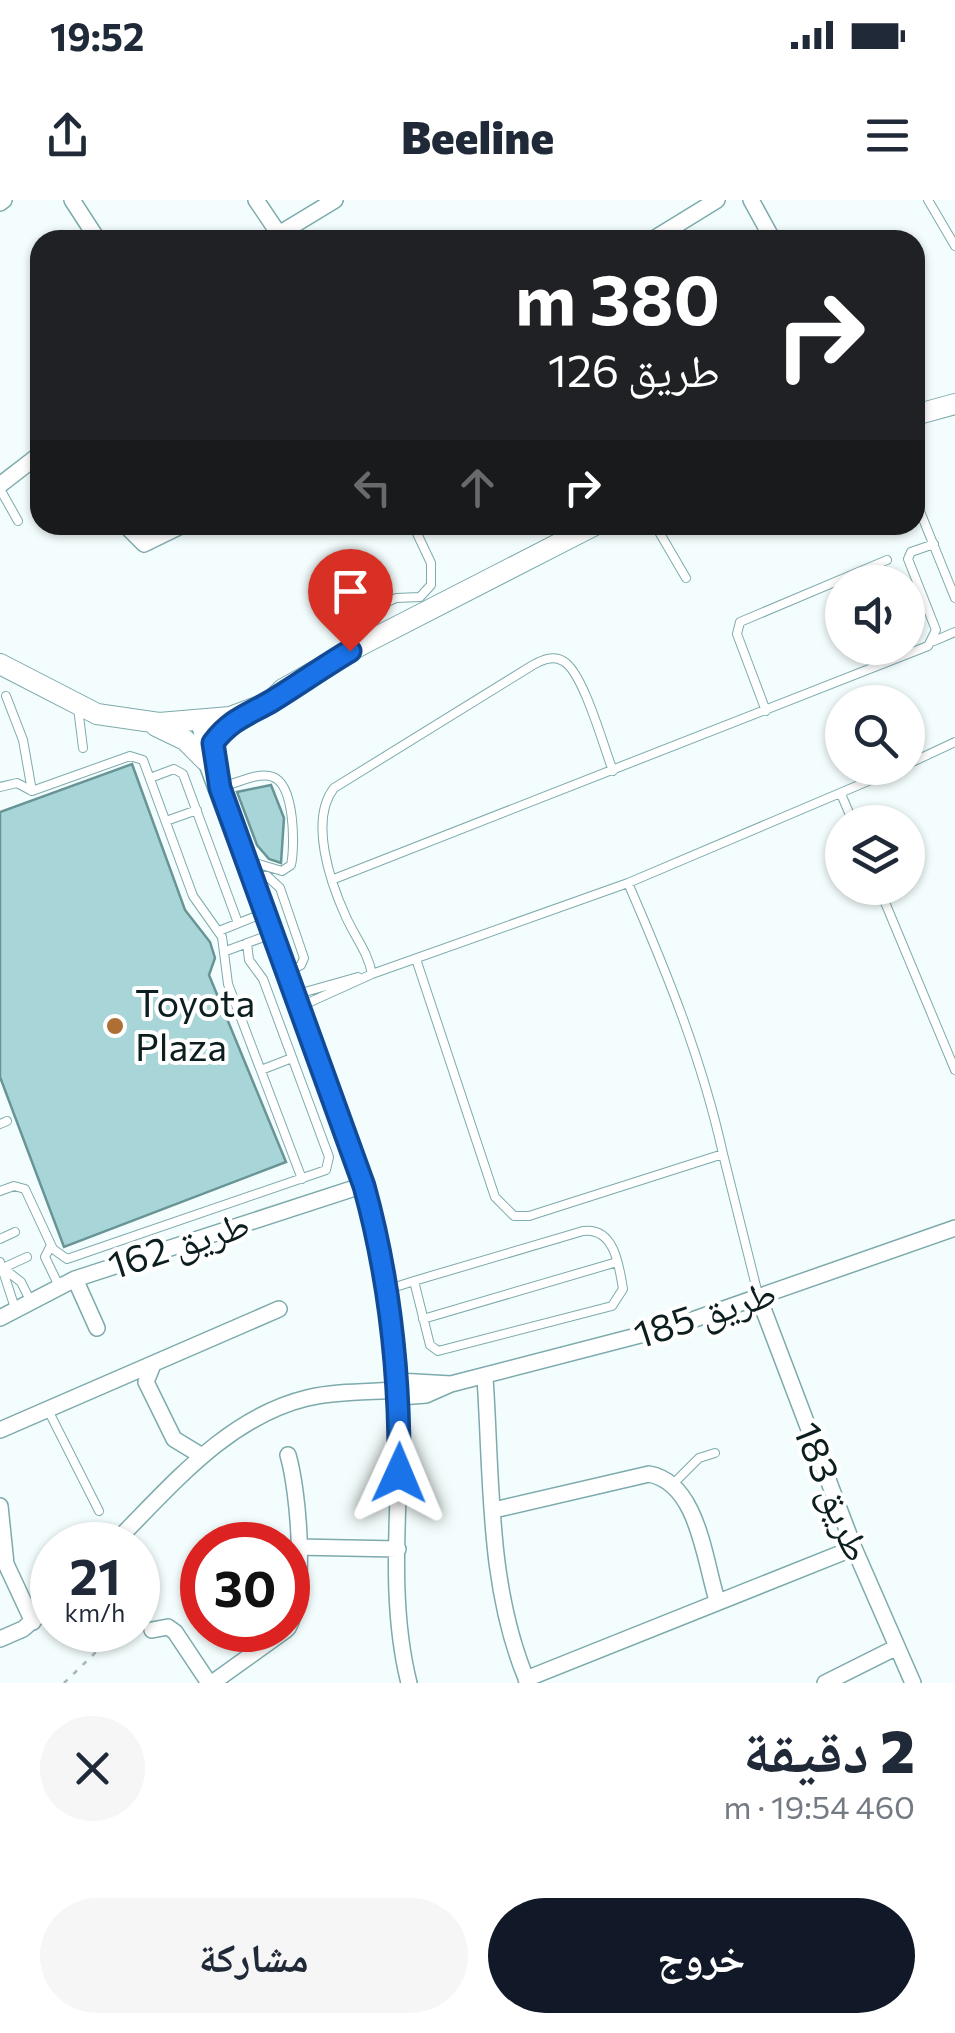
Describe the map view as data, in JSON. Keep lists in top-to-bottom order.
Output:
{
  "streets": {
    "street": ["طريق 162", "طريق 185", "طريق 183"]
  },
  "crossings": [
    ["طريق 185", "طريق 183"]
  ],
  "places": ["Toyota Plaza"],
  "page": {
    "status": "19:52",
    "header": "Beeline",
    "turn": ["380 m", "طريق 126"],
    "speed": "21 km/h",
    "limit": "30",
    "heading": ["2 دقيقة", "460 m · 19:54"],
    "buttons": ["خروج", "مشاركة"]
  }
}
